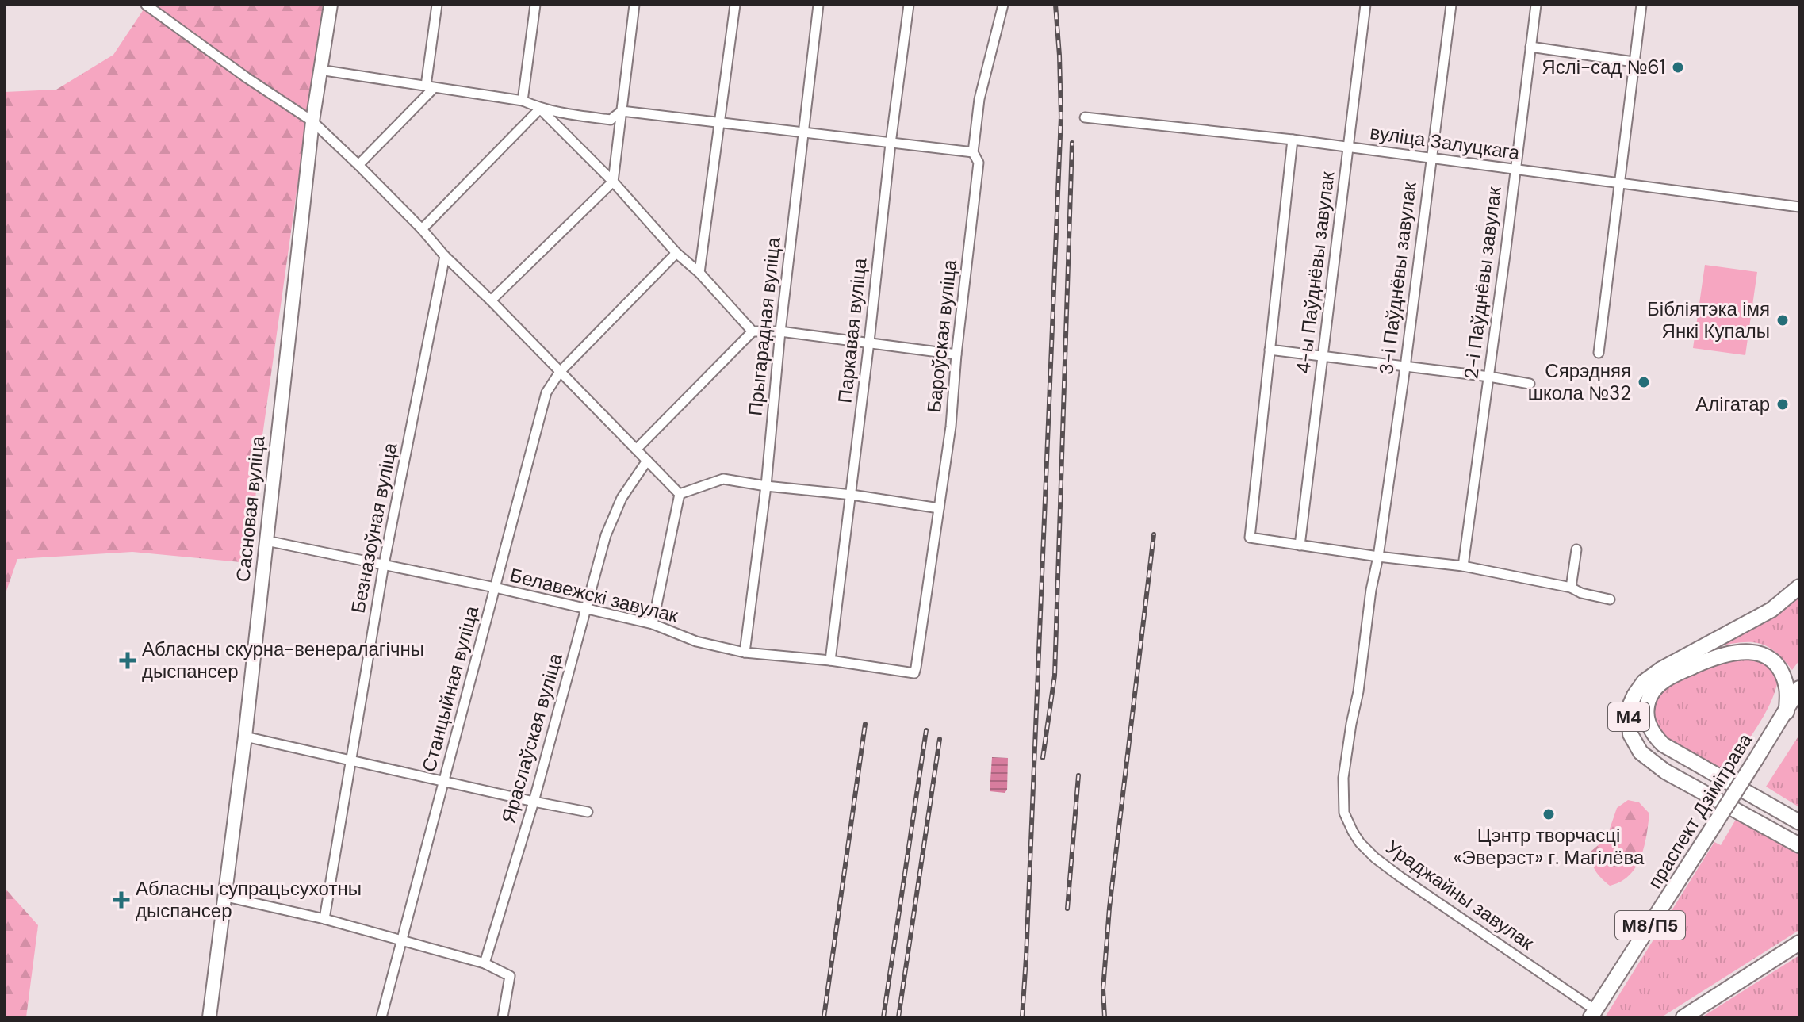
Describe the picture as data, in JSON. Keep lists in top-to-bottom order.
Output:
{
  "streets": {
    "main road": [
      "Сасновая вуліца",
      "М4",
      "праспект Дзімітрава",
      "М8/П5"
    ],
    "street": [
      "вуліца Залуцкага",
      "4-ы Паўднёвы завулак",
      "3-і Паўднёвы завулак",
      "2-і Паўднёвы завулак",
      "Прыгарадная вуліца",
      "Паркавая вуліца",
      "Бароўская вуліца",
      "Безназоўная вуліца",
      "Белавежскі завулак",
      "Станцыйная вуліца",
      "Яраслаўская вуліца",
      "Ураджайны завулак"
    ]
  },
  "crossings": [
    ["вуліца Залуцкага", "4-ы Паўднёвы завулак"],
    ["вуліца Залуцкага", "3-і Паўднёвы завулак"],
    ["вуліца Залуцкага", "2-і Паўднёвы завулак"],
    ["3-і Паўднёвы завулак", "Ураджайны завулак"],
    ["Прыгарадная вуліца", "Белавежскі завулак"],
    ["Паркавая вуліца", "Белавежскі завулак"],
    ["Бароўская вуліца", "Белавежскі завулак"],
    ["Сасновая вуліца", "Белавежскі завулак"],
    ["Безназоўная вуліца", "Белавежскі завулак"],
    ["Белавежскі завулак", "Станцыйная вуліца"],
    ["Белавежскі завулак", "Яраслаўская вуліца"],
    ["М4", "праспект Дзімітрава"],
    ["праспект Дзімітрава", "Ураджайны завулак"]
  ],
  "places": {
    "other": [
      "Яслі-сад №61",
      "Бібліятэка імя Янкі Купалы",
      "Сярэдняя школа №32",
      "Алігатар",
      "Цэнтр творчасці «Эверэст» г. Магілёва"
    ],
    "health": ["Абласны скурна-венералагічны дыспансер", "Абласны супрацьсухотны дыспансер"]
  }
}
